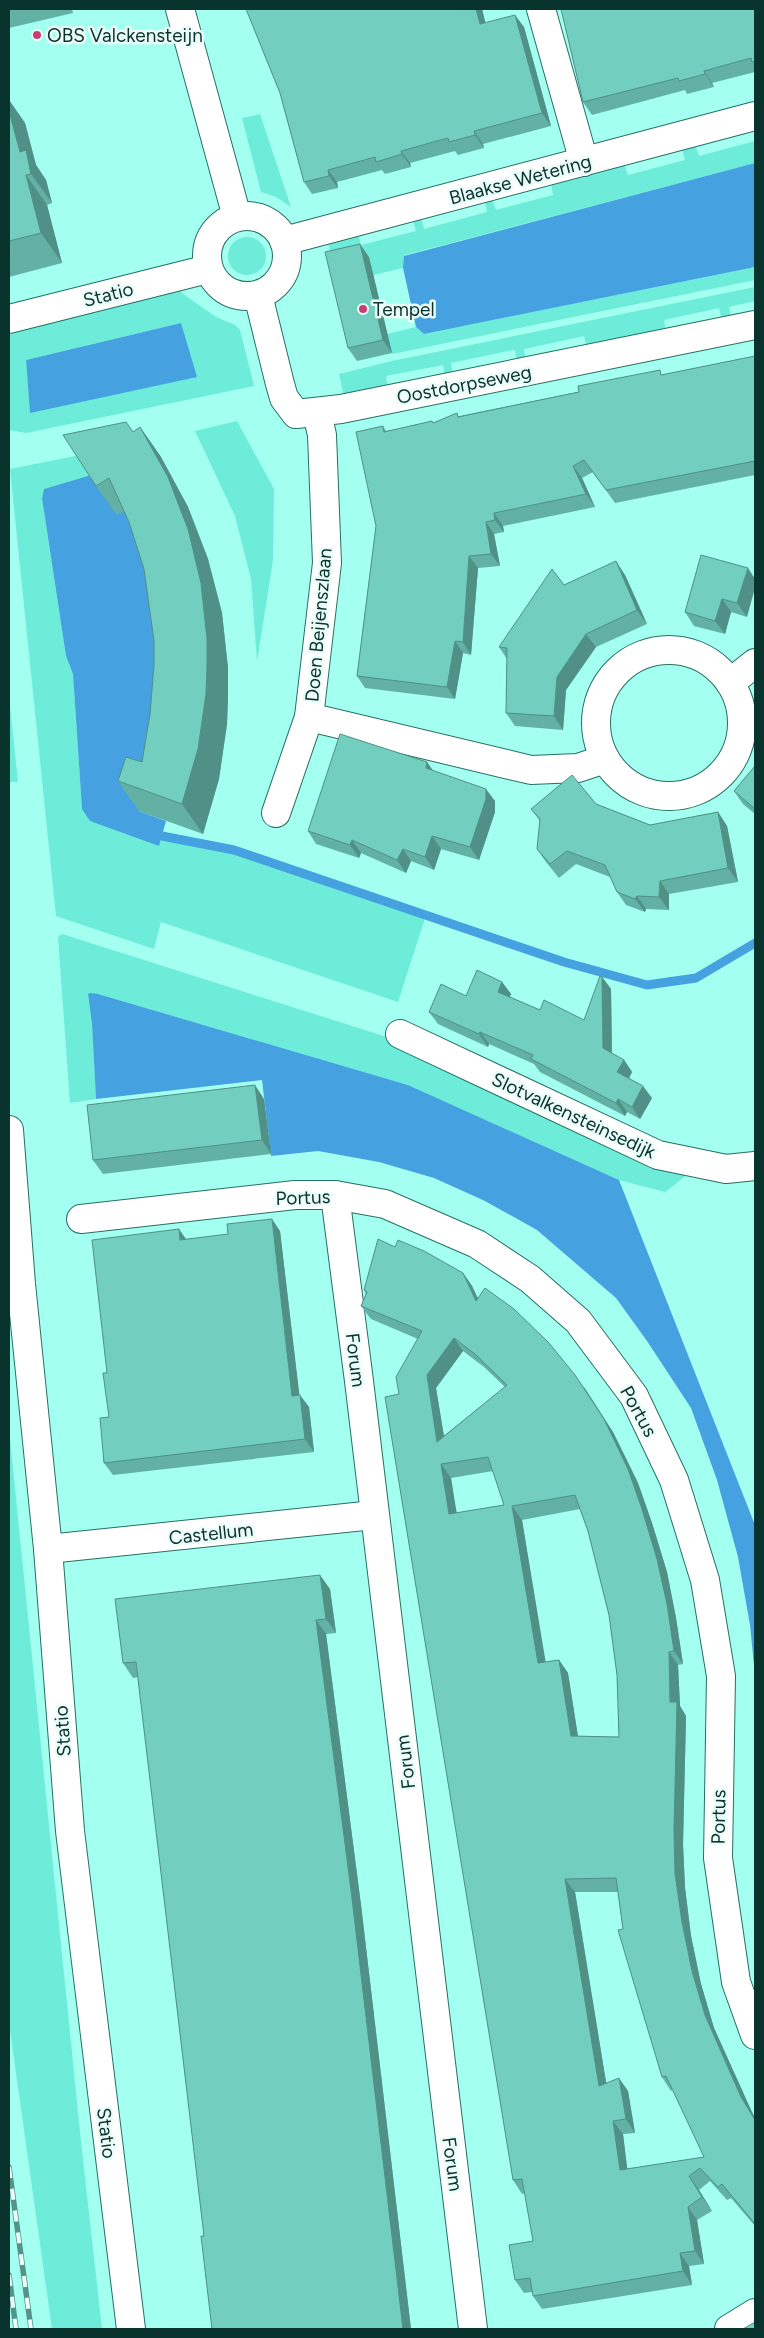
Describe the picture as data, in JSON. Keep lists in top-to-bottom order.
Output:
{
  "streets": {
    "street": [
      "Blaakse Wetering",
      "Statio",
      "Oostdorpseweg",
      "Doen Beijenszlaan",
      "Slotvalkensteinsedijk",
      "Portus",
      "Forum",
      "Castellum"
    ]
  },
  "crossings": [
    ["Blaakse Wetering", "Statio"],
    ["Blaakse Wetering", "Oostdorpseweg"],
    ["Statio", "Oostdorpseweg"],
    ["Statio", "Castellum"],
    ["Oostdorpseweg", "Doen Beijenszlaan"],
    ["Portus", "Forum"],
    ["Forum", "Castellum"]
  ],
  "places": ["OBS Valckensteijn", "Tempel"]
}
